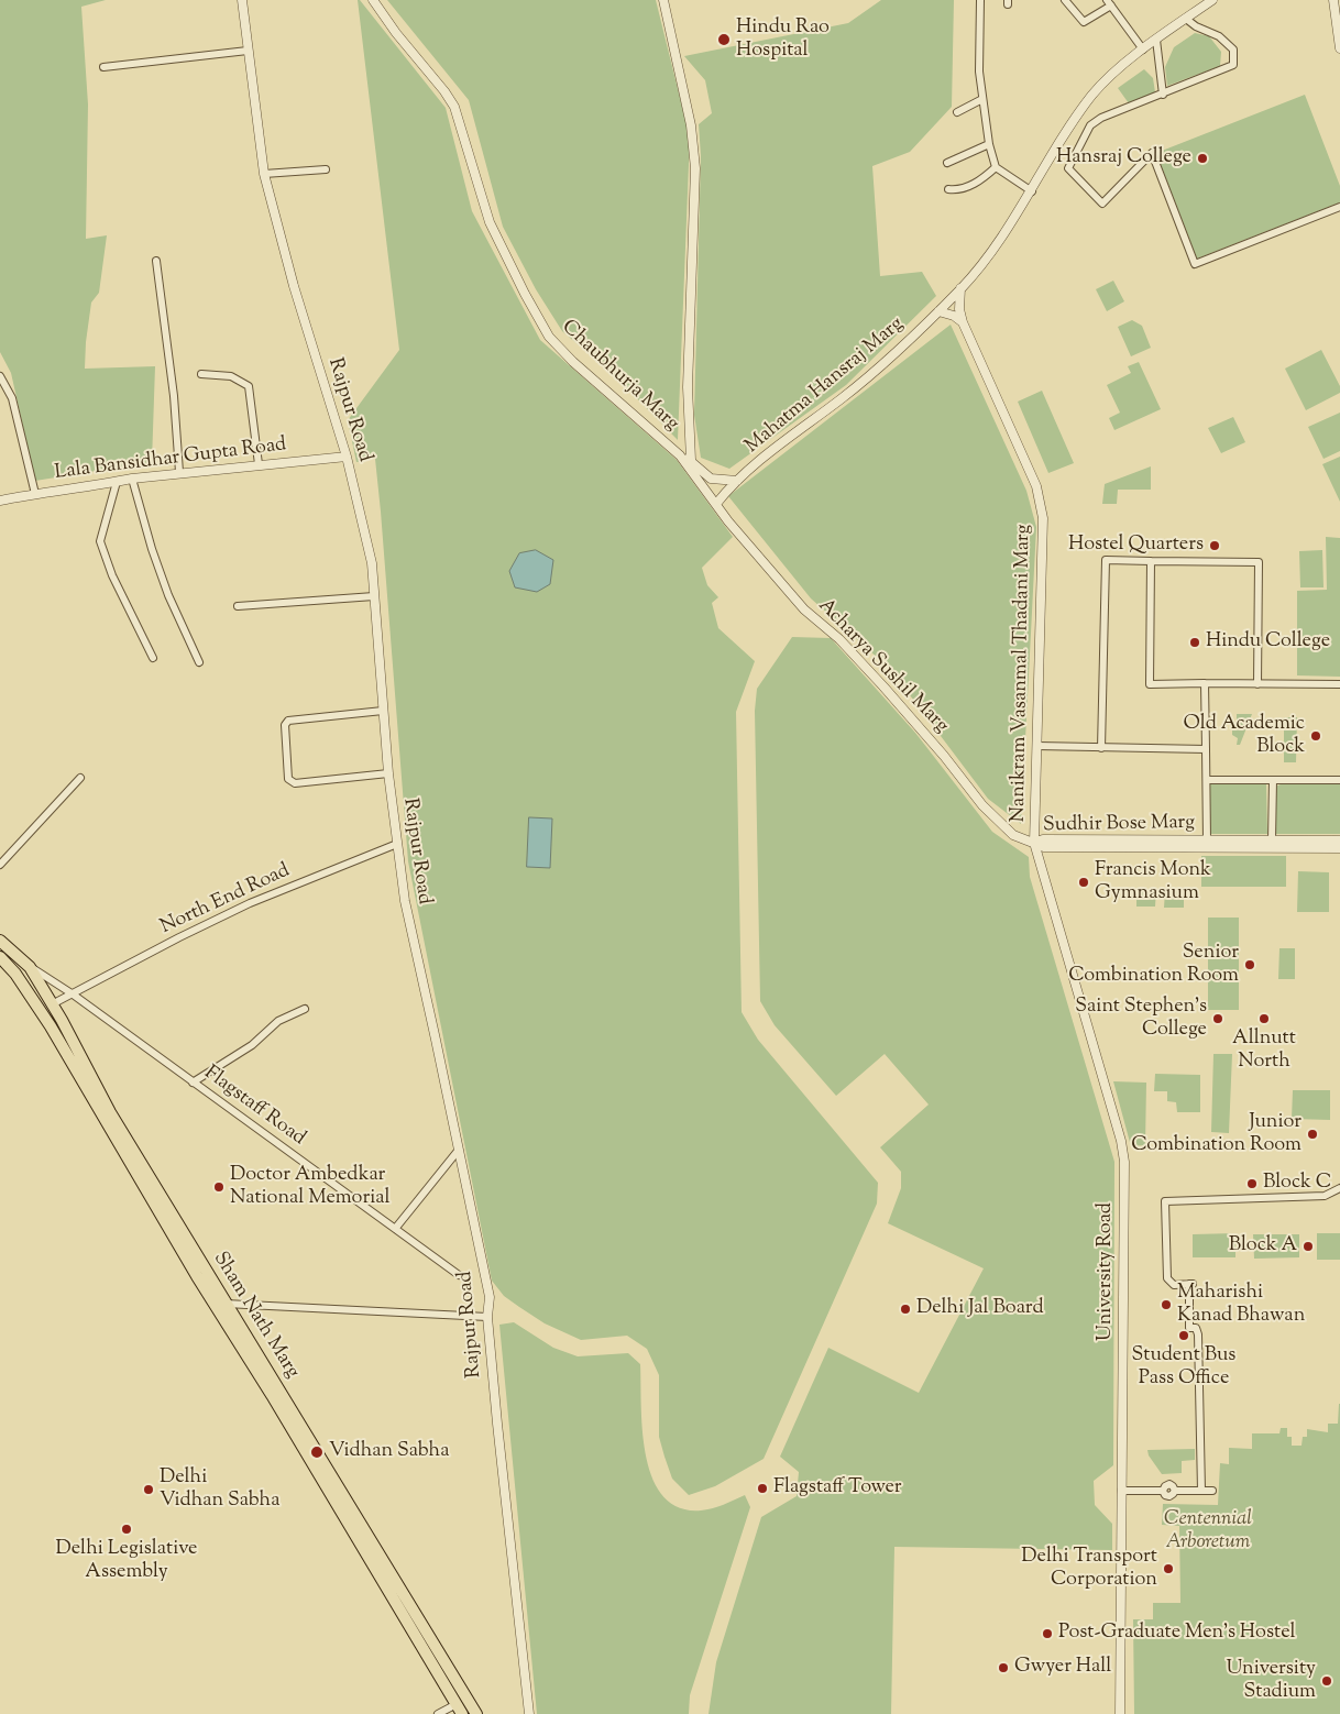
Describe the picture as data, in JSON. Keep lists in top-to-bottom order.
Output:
{
  "streets": {
    "main road": ["Sham Nath Marg"],
    "street": [
      "Chaubhurja Marg",
      "Mahatma Hansraj Marg",
      "Rajpur Road",
      "Lala Bansidhar Gupta Road",
      "Acharya Sushil Marg",
      "Nanikram Vasanmal Thadani Marg",
      "Sudhir Bose Marg",
      "North End Road",
      "Flagstaff Road",
      "University Road"
    ]
  },
  "crossings": [
    ["Chaubhurja Marg", "Acharya Sushil Marg"],
    ["Mahatma Hansraj Marg", "Acharya Sushil Marg"],
    ["Rajpur Road", "Lala Bansidhar Gupta Road"],
    ["Rajpur Road", "North End Road"],
    ["Acharya Sushil Marg", "Nanikram Vasanmal Thadani Marg"],
    ["Acharya Sushil Marg", "Sudhir Bose Marg"],
    ["Acharya Sushil Marg", "University Road"],
    ["Nanikram Vasanmal Thadani Marg", "Sudhir Bose Marg"],
    ["Nanikram Vasanmal Thadani Marg", "University Road"],
    ["Sudhir Bose Marg", "University Road"],
    ["North End Road", "Flagstaff Road"],
    ["North End Road", "Sham Nath Marg"],
    ["Flagstaff Road", "Sham Nath Marg"]
  ],
  "parks": ["Centennial Arboretum"],
  "places": [
    "Hindu Rao Hospital",
    "Hansraj College",
    "Hostel Quarters",
    "Hindu College",
    "Old Academic Block",
    "Francis Monk Gymnasium",
    "Senior Combination Room",
    "Saint Stephen's College",
    "Allnutt North",
    "Junior Combination Room",
    "Block C",
    "Doctor Ambedkar National Memorial",
    "Block A",
    "Maharishi Kanad Bhawan",
    "Delhi Jal Board",
    "Student Bus Pass Office",
    "Vidhan Sabha",
    "Flagstaff Tower",
    "Delhi Vidhan Sabha",
    "Delhi Legislative Assembly",
    "Delhi Transport Corporation",
    "Post-Graduate Men's Hostel",
    "Gwyer Hall",
    "University Stadium"
  ]
}
